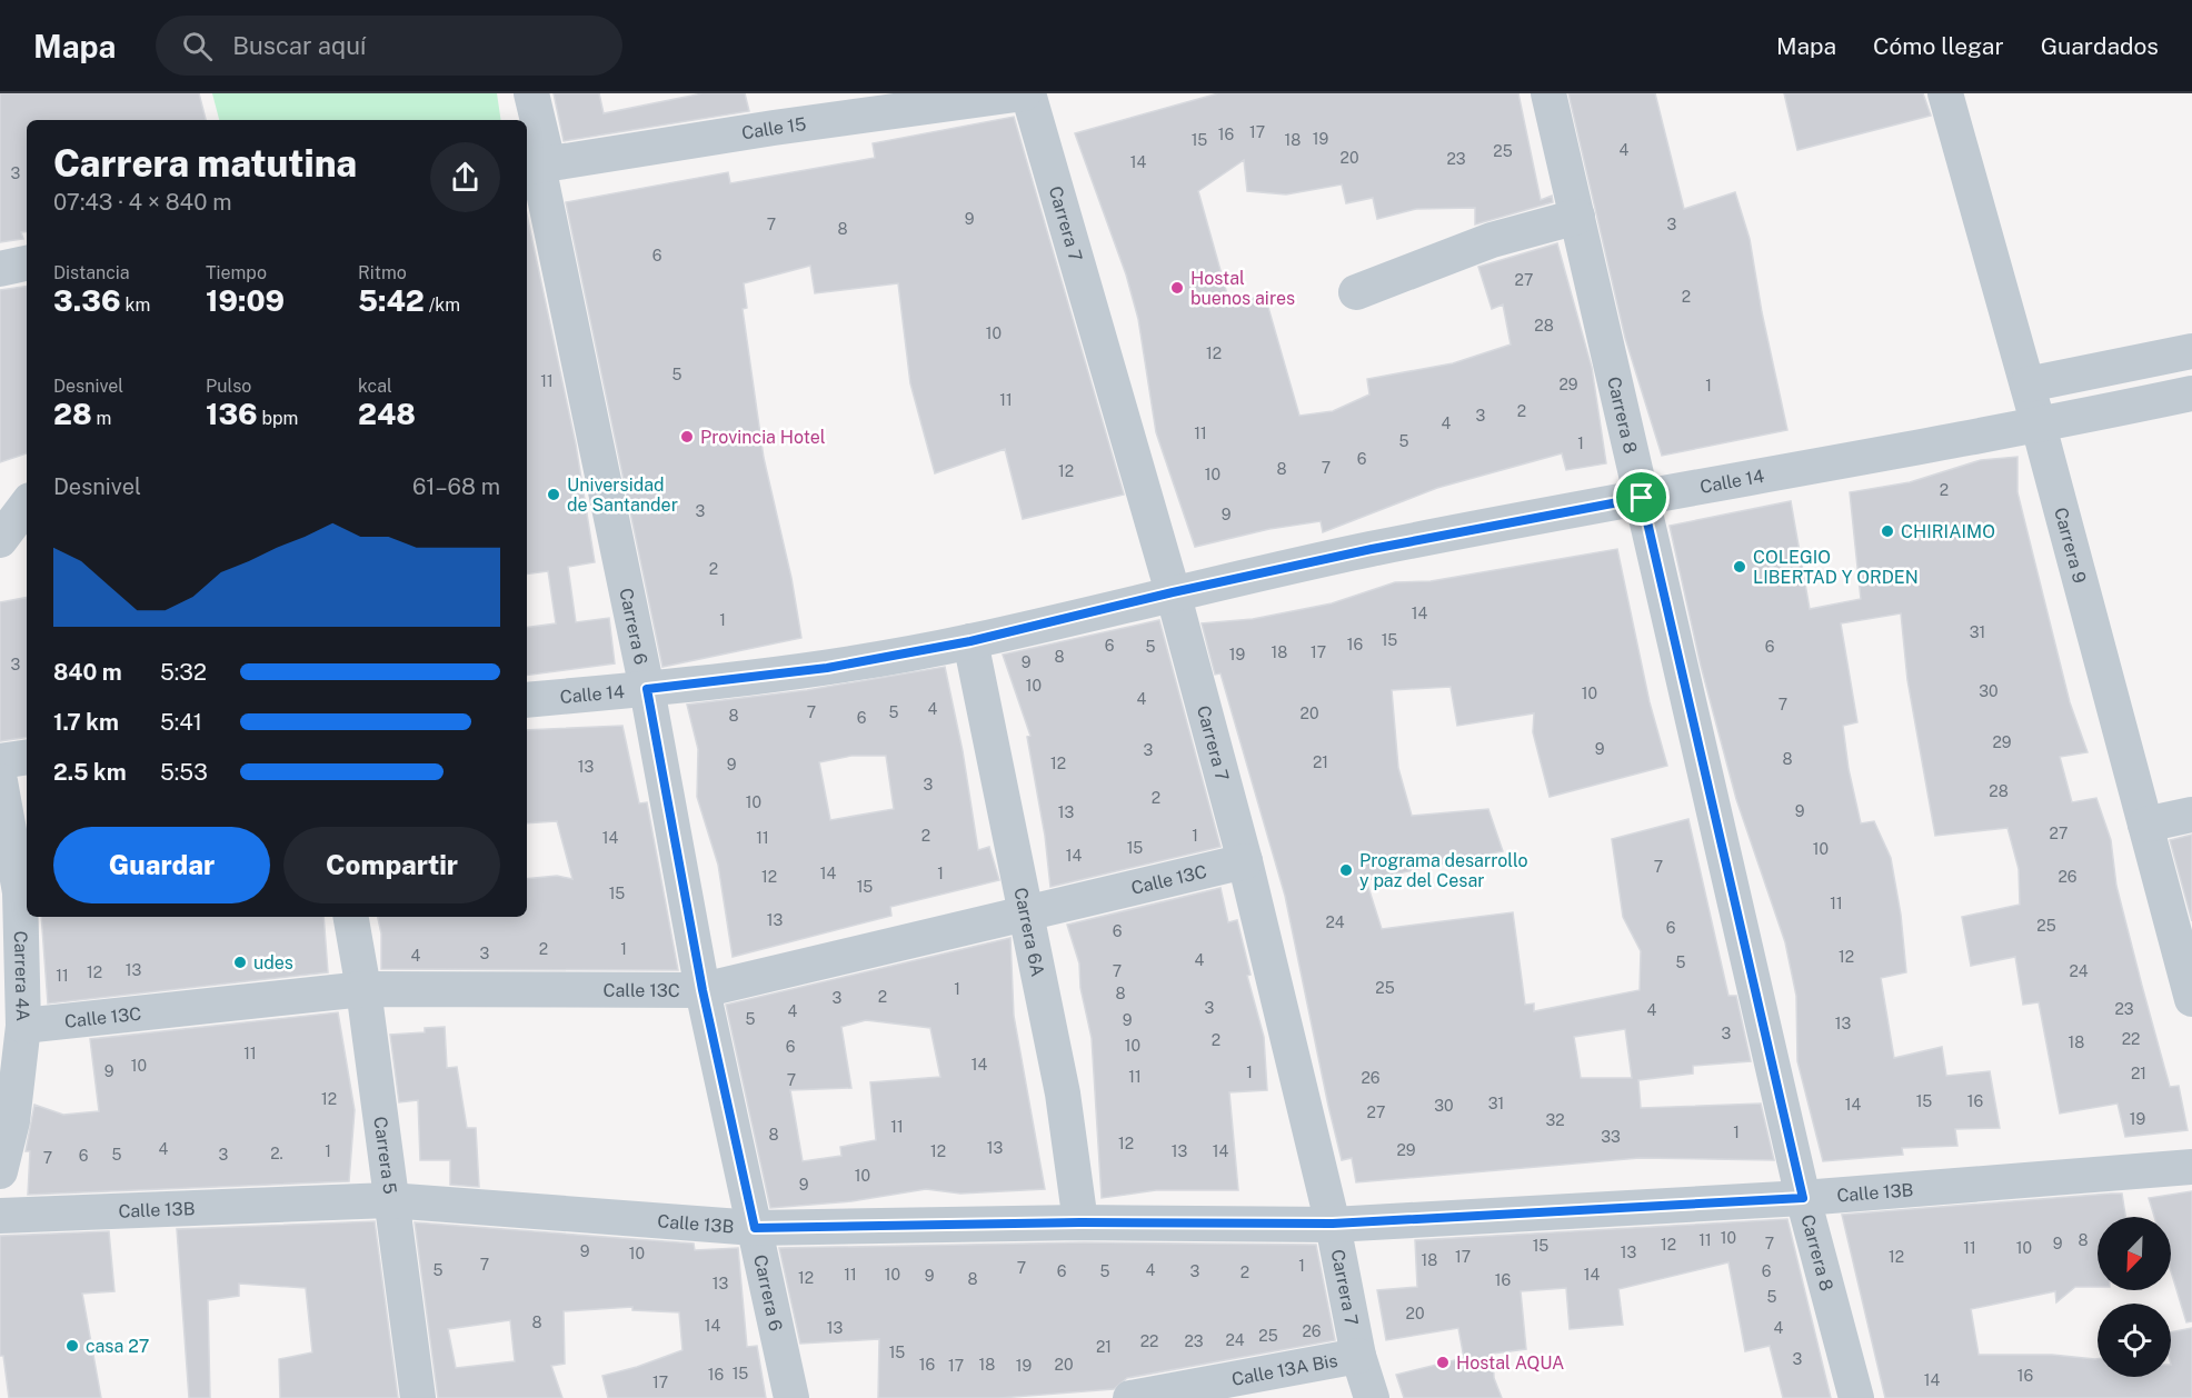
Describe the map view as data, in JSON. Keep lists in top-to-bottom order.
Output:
{
  "streets": {
    "street": [
      "Calle 15",
      "Carrera 7",
      "Carrera 8",
      "Calle 14",
      "Carrera 9",
      "Carrera 6",
      "Calle 13C",
      "Carrera 6A",
      "Carrera 4A",
      "Carrera 5",
      "Calle 13B",
      "Calle 13A Bis"
    ]
  },
  "crossings": [
    ["Calle 15", "Carrera 7"],
    ["Calle 15", "Carrera 6"],
    ["Carrera 7", "Calle 14"],
    ["Carrera 7", "Calle 13C"],
    ["Carrera 7", "Calle 13B"],
    ["Carrera 7", "Calle 13A Bis"],
    ["Carrera 8", "Calle 14"],
    ["Carrera 8", "Calle 13B"],
    ["Calle 14", "Carrera 9"],
    ["Calle 14", "Carrera 6"],
    ["Calle 14", "Carrera 6A"],
    ["Carrera 6", "Calle 13C"],
    ["Carrera 6", "Calle 13B"],
    ["Calle 13C", "Carrera 6A"],
    ["Calle 13C", "Carrera 4A"],
    ["Calle 13C", "Carrera 5"],
    ["Carrera 6A", "Calle 13B"],
    ["Carrera 5", "Calle 13B"]
  ],
  "places": [
    "Hostal buenos aires",
    "Provincia Hotel",
    "Universidad de Santander",
    "CHIRIAIMO",
    "COLEGIO LIBERTAD Y ORDEN",
    "Programa desarrollo y paz del Cesar",
    "udes",
    "casa 27",
    "Hostal AQUA"
  ],
  "house_numbers": [
    "17",
    "16",
    "19",
    "15",
    "18",
    "4",
    "25",
    "20",
    "23",
    "14",
    "3",
    "9",
    "7",
    "3",
    "8",
    "6",
    "27",
    "2",
    "28",
    "10",
    "12",
    "5",
    "11",
    "29",
    "1",
    "11",
    "2",
    "3",
    "4",
    "11",
    "5",
    "1",
    "6",
    "7",
    "8",
    "12",
    "10",
    "2",
    "3",
    "9",
    "2",
    "14",
    "1",
    "31",
    "15",
    "16",
    "6",
    "5",
    "6",
    "18",
    "17",
    "19",
    "8",
    "9",
    "3",
    "10",
    "30",
    "10",
    "4",
    "7",
    "4",
    "7",
    "5",
    "20",
    "8",
    "6",
    "29",
    "9",
    "3",
    "8",
    "21",
    "12",
    "9",
    "13",
    "3",
    "28",
    "2",
    "10",
    "9",
    "13",
    "27",
    "2",
    "1",
    "14",
    "11",
    "15",
    "10",
    "14",
    "7",
    "14",
    "1",
    "12",
    "26",
    "15",
    "15",
    "11",
    "13",
    "24",
    "25",
    "6",
    "6",
    "2",
    "1",
    "3",
    "4",
    "12",
    "4",
    "5",
    "13",
    "7",
    "24",
    "12",
    "11",
    "25",
    "1",
    "8",
    "2",
    "3",
    "3",
    "23",
    "4",
    "4",
    "5",
    "9",
    "13",
    "3",
    "22",
    "2",
    "18",
    "10",
    "6",
    "11",
    "14",
    "10",
    "9",
    "1",
    "21",
    "11",
    "26",
    "7",
    "12",
    "15",
    "16",
    "31",
    "14",
    "30",
    "27",
    "19",
    "32",
    "11",
    "1",
    "8",
    "33",
    "12",
    "13",
    "4",
    "29",
    "1",
    "12",
    "13",
    "14",
    "2.",
    "5",
    "3",
    "6",
    "7",
    "10",
    "9",
    "10",
    "11",
    "8",
    "7",
    "9",
    "12",
    "15",
    "11",
    "10",
    "9",
    "13",
    "10",
    "17",
    "12",
    "18",
    "7",
    "1",
    "7",
    "5",
    "4",
    "6",
    "5",
    "3",
    "6",
    "2",
    "11",
    "10",
    "14",
    "9",
    "12",
    "8",
    "16",
    "13",
    "5",
    "20",
    "8",
    "14",
    "13",
    "4",
    "26",
    "25",
    "24",
    "22",
    "23",
    "21",
    "15",
    "3",
    "16",
    "18",
    "20",
    "17",
    "19",
    "15",
    "16",
    "16",
    "14",
    "17"
  ],
  "north": "bottom left",
  "page": {
    "header": "Mapa",
    "search": "Buscar aquí",
    "nav": ["Mapa", "Cómo llegar", "Guardados"],
    "heading": ["Carrera matutina", "07:43 · 4 × 840 m"],
    "stats": [
      ["Distancia", "3.36 km"],
      ["Tiempo", "19:09"],
      ["Ritmo", "5:42 /km"],
      ["Desnivel", "28 m"],
      ["Pulso", "136 bpm"],
      ["kcal", "248"]
    ],
    "chart": ["Desnivel", "61–68 m"],
    "list": [
      {
        "name": "840 m",
        "note": "5:32"
      },
      {
        "name": "1.7 km",
        "note": "5:41"
      },
      {
        "name": "2.5 km",
        "note": "5:53"
      }
    ],
    "buttons": ["Guardar", "Compartir"]
  }
}
